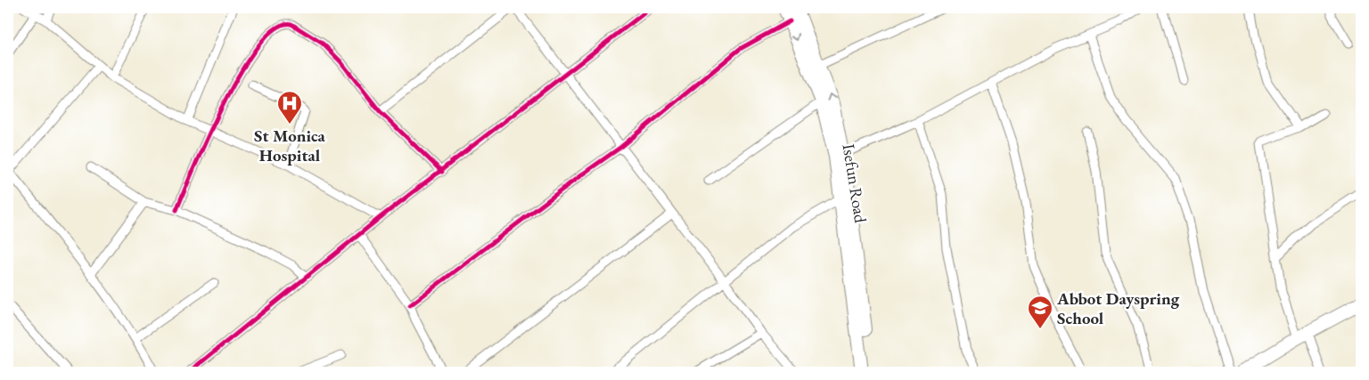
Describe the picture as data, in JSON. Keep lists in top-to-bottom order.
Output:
{
  "streets": {
    "street": ["Isefun Road"]
  },
  "places": {
    "hospital": ["St Monica Hospital"],
    "school or university": ["Abbot Dayspring School"]
  }
}
